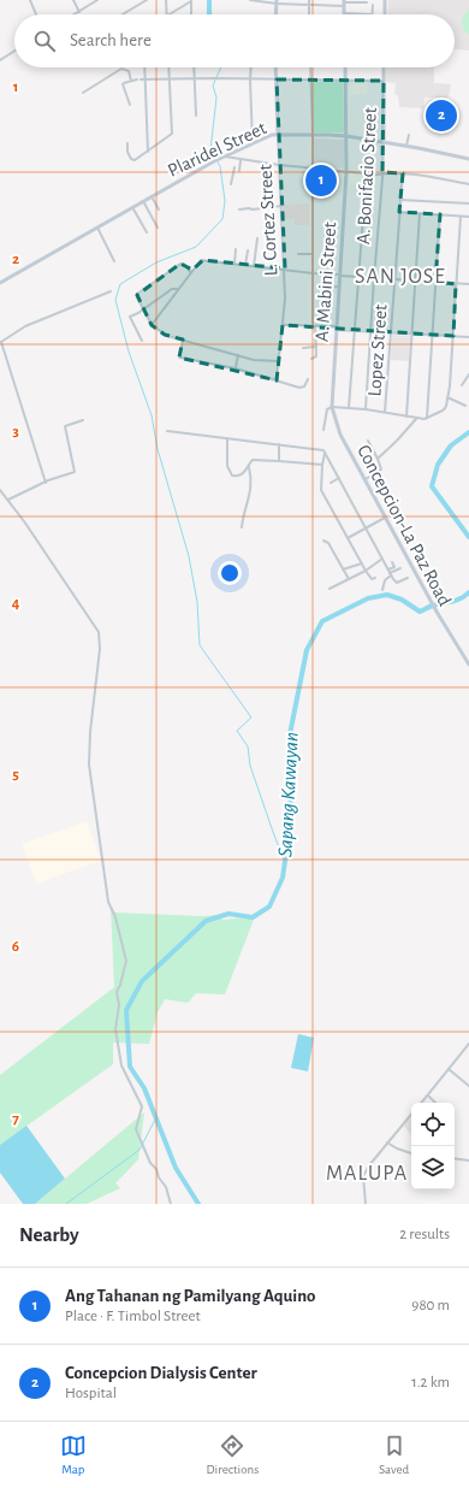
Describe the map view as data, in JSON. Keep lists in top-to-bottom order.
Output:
{
  "streets": {
    "street": [
      "Plaridel Street",
      "A. Bonifacio Street",
      "L. Cortez Street",
      "A. Mabini Street",
      "Lopez Street",
      "Concepcion-La Paz Road"
    ]
  },
  "crossings": [
    ["Plaridel Street", "A. Bonifacio Street"],
    ["Plaridel Street", "L. Cortez Street"],
    ["Plaridel Street", "A. Mabini Street"],
    ["A. Mabini Street", "Concepcion-La Paz Road"]
  ],
  "districts": ["SAN JOSE", "MALUPA"],
  "water": ["Sapang Kawayan"],
  "page": {
    "search": "Search here",
    "pins": ["2", "1"],
    "heading": ["Nearby", "2 results"],
    "list": [
      {
        "mark": "1",
        "name": "Ang Tahanan ng Pamilyang Aquino",
        "note": "Place · F. Timbol Street",
        "value": "980 m"
      },
      {
        "mark": "2",
        "name": "Concepcion Dialysis Center",
        "note": "Hospital",
        "value": "1.2 km"
      }
    ],
    "nav": ["Map", "Directions", "Saved"]
  },
  "grid": {
    "rows": [
      "1",
      "2",
      "3",
      "4",
      "5",
      "6",
      "7"
    ]
  }
}
